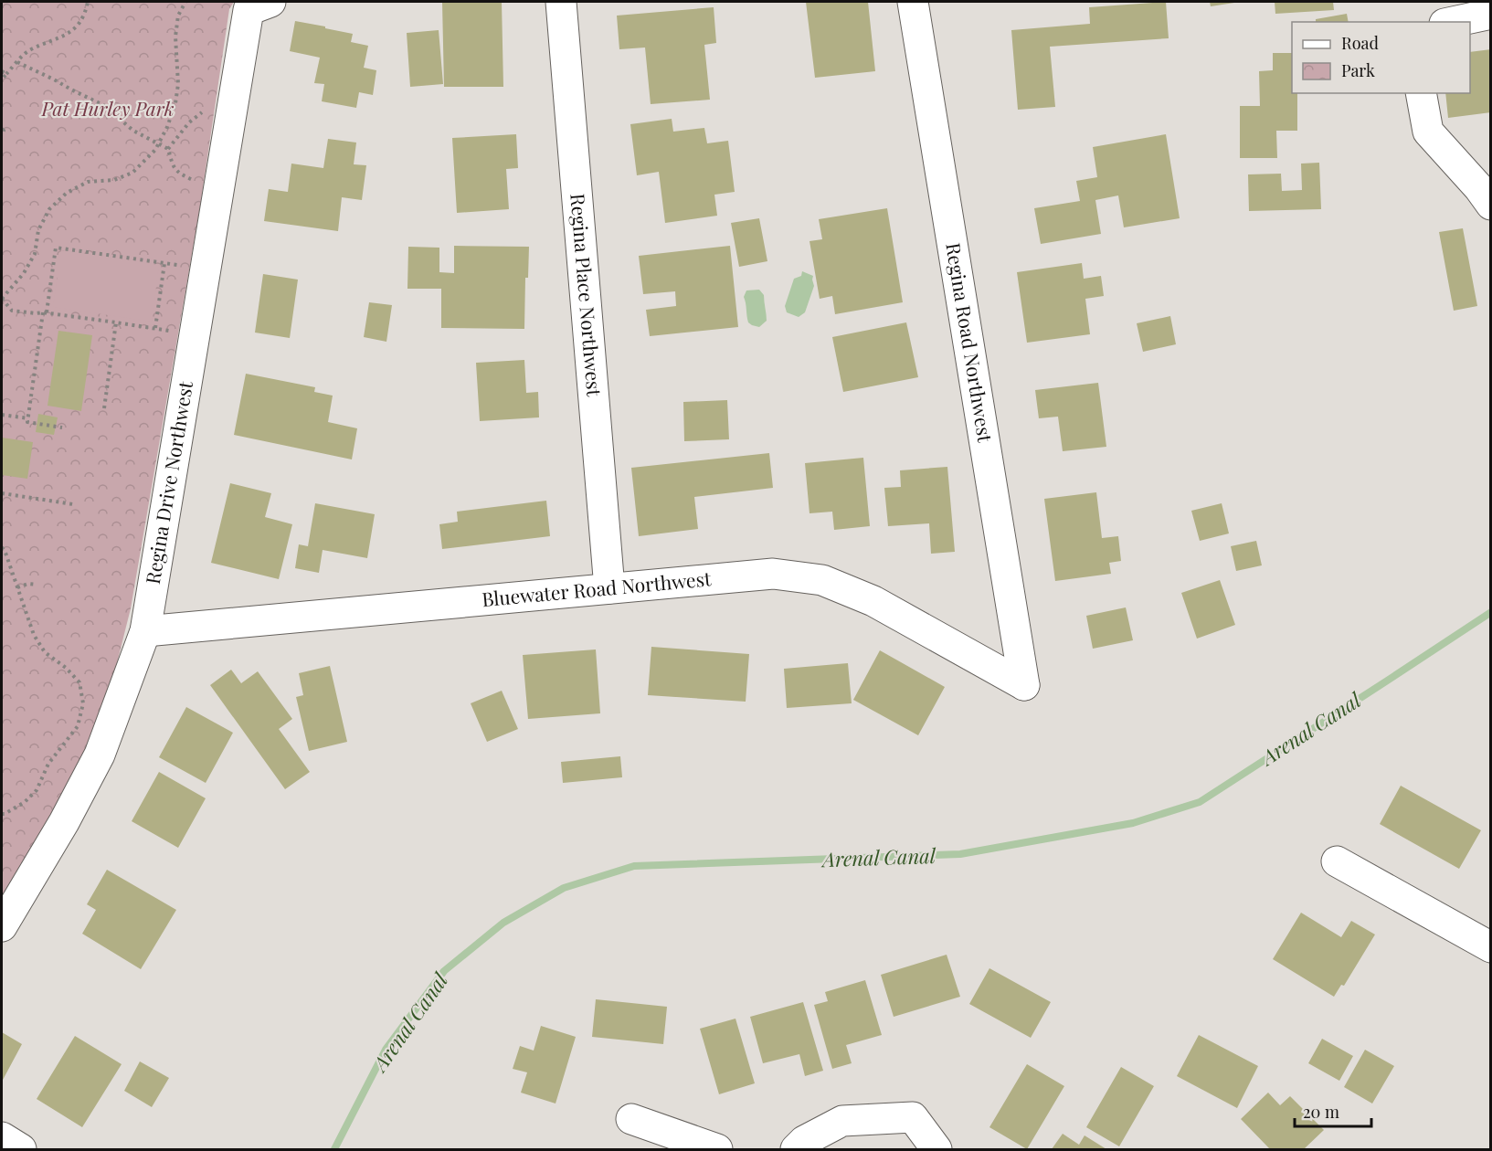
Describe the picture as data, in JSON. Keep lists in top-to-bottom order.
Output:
{
  "streets": {
    "street": [
      "Regina Place Northwest",
      "Regina Road Northwest",
      "Regina Drive Northwest",
      "Bluewater Road Northwest"
    ]
  },
  "crossings": [
    ["Regina Place Northwest", "Bluewater Road Northwest"],
    ["Regina Road Northwest", "Bluewater Road Northwest"],
    ["Regina Drive Northwest", "Bluewater Road Northwest"]
  ],
  "water": ["Arenal Canal"],
  "parks": ["Pat Hurley Park"],
  "legend": ["Road", "Park"],
  "scale_bar": "20 m"
}
